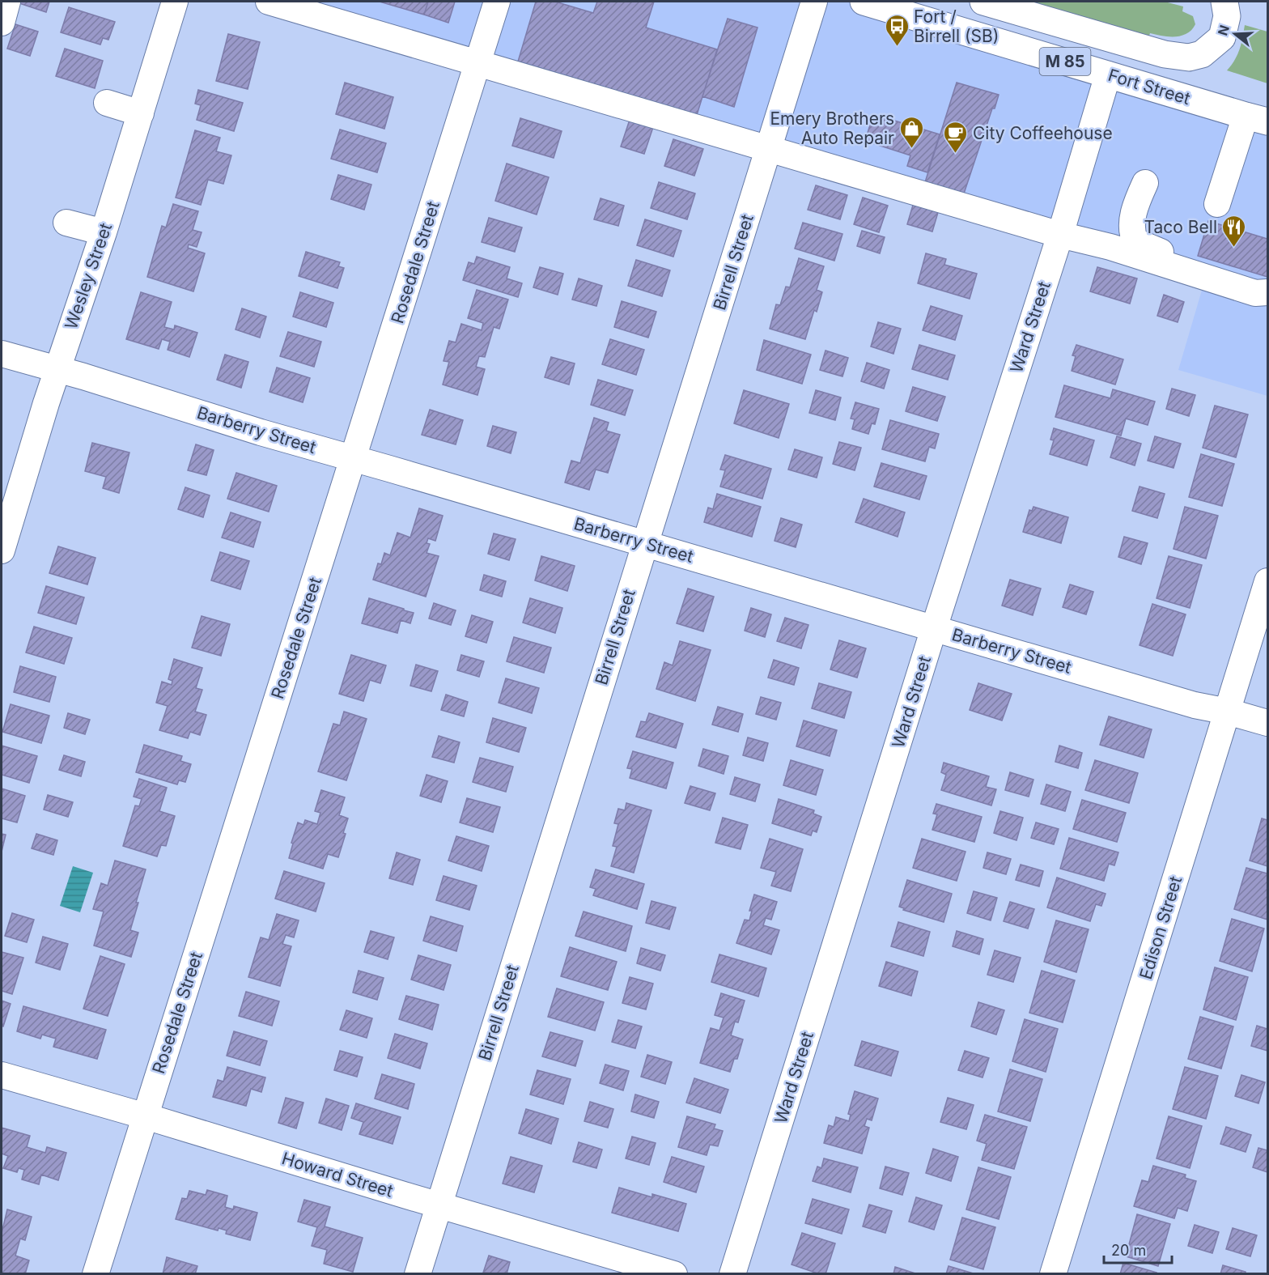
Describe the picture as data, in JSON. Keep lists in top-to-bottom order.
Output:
{
  "streets": {
    "main road": ["M 85", "Fort Street"],
    "street": [
      "Rosedale Street",
      "Birrell Street",
      "Wesley Street",
      "Ward Street",
      "Barberry Street",
      "Edison Street",
      "Howard Street"
    ]
  },
  "crossings": [
    ["Fort Street", "Ward Street"],
    ["Rosedale Street", "Barberry Street"],
    ["Rosedale Street", "Howard Street"],
    ["Birrell Street", "Barberry Street"],
    ["Birrell Street", "Howard Street"],
    ["Wesley Street", "Barberry Street"],
    ["Ward Street", "Barberry Street"],
    ["Barberry Street", "Edison Street"]
  ],
  "places": {
    "bus stop": ["Fort / Birrell (SB)"],
    "shop": ["Emery Brothers Auto Repair"],
    "cafe": ["City Coffeehouse"],
    "restaurant": ["Taco Bell"]
  },
  "scale_bar": "20 m",
  "north": "left"
}
